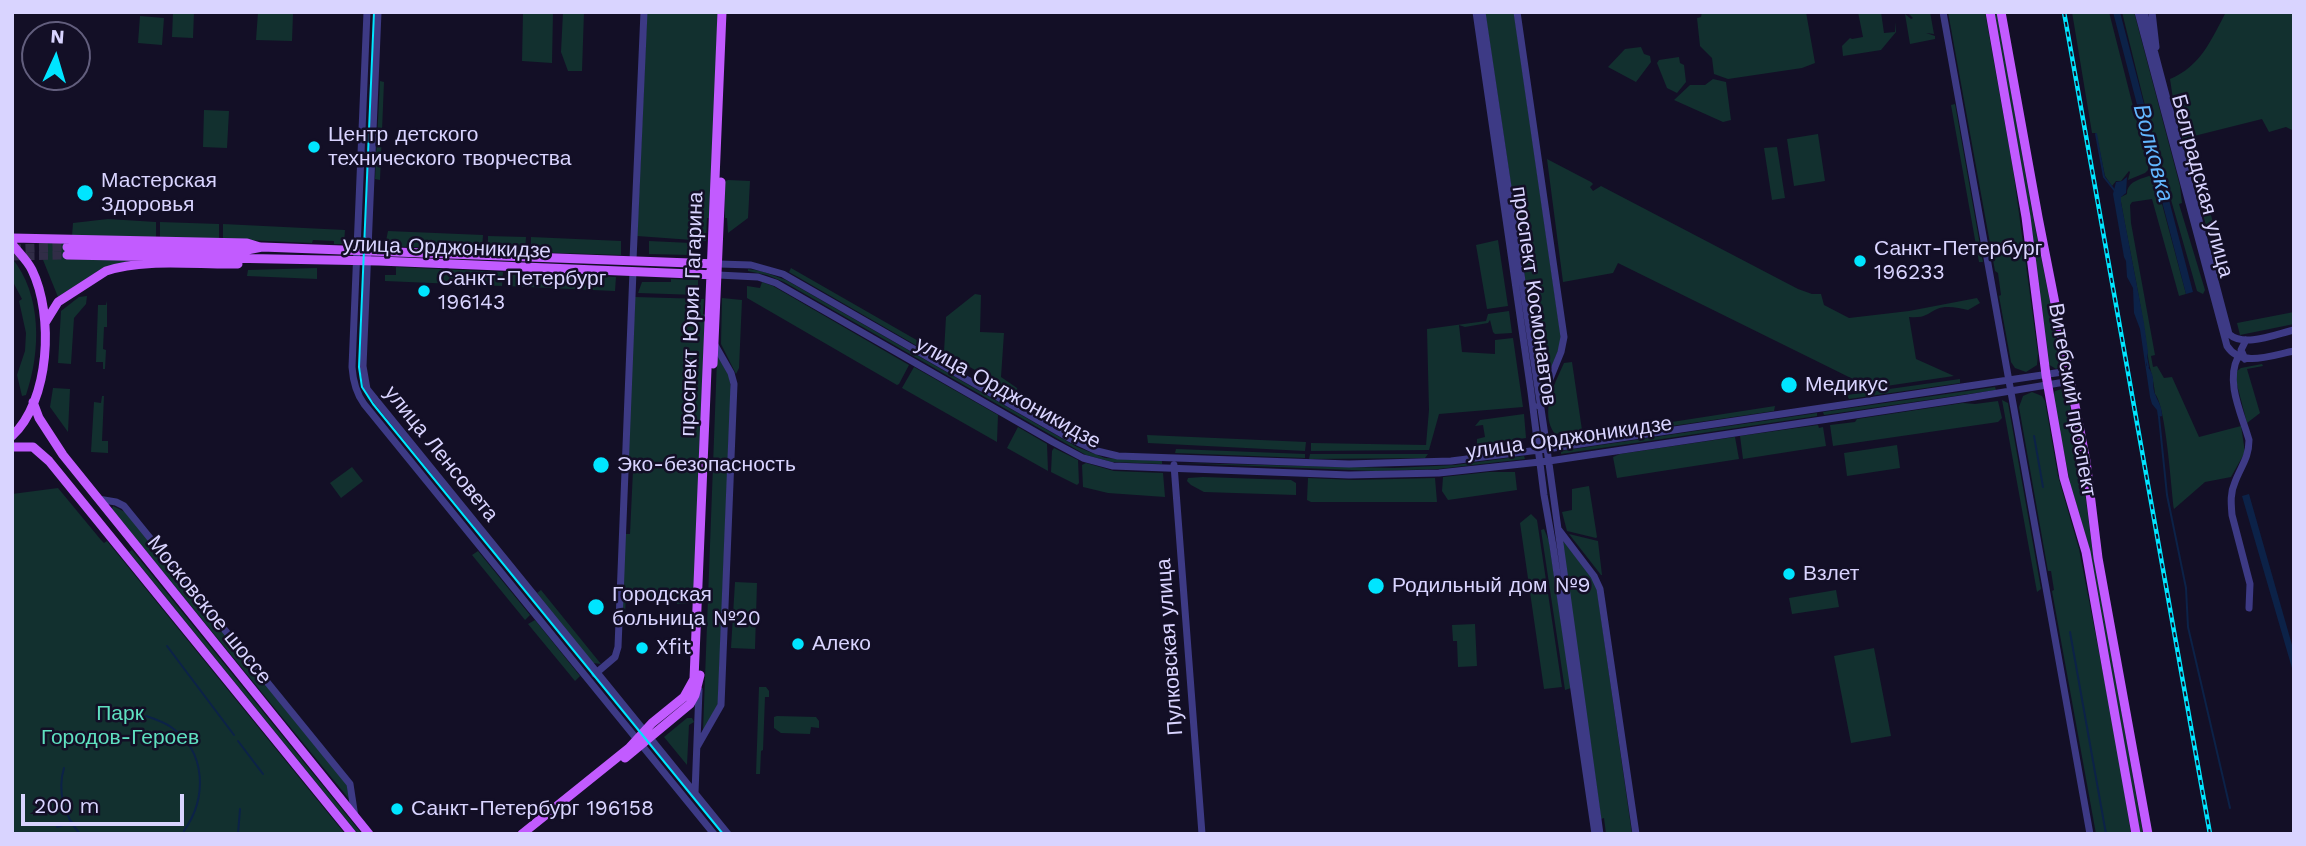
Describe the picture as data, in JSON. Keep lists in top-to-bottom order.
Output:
{
  "streets": {
    "main road": [
      "улица Орджоникидзе",
      "проспект Юрия Гагарина",
      "Витебский проспект",
      "Московское шоссе"
    ],
    "street": [
      "Белградская улица",
      "проспект Космонавтов",
      "улица Ленсовета",
      "Пулковская улица"
    ]
  },
  "crossings": [
    ["улица Орджоникидзе", "проспект Космонавтов"],
    ["улица Орджоникидзе", "проспект Юрия Гагарина"],
    ["улица Орджоникидзе", "Витебский проспект"],
    ["улица Орджоникидзе", "улица Ленсовета"],
    ["улица Орджоникидзе", "Пулковская улица"],
    ["проспект Юрия Гагарина", "улица Ленсовета"]
  ],
  "water": ["Волковка"],
  "parks": ["Парк Городов-Героев"],
  "places": [
    "Центр детского технического творчества",
    "Мастерская Здоровья",
    "Санкт-Петербург 196233",
    "Санкт-Петербург 196143",
    "Медикус",
    "Эко-безопасность",
    "Взлет",
    "Родильный дом №9",
    "Городская больница №20",
    "Алеко",
    "Xfit",
    "Санкт-Петербург 196158"
  ],
  "scale_bar": "200 m",
  "north": "top"
}
